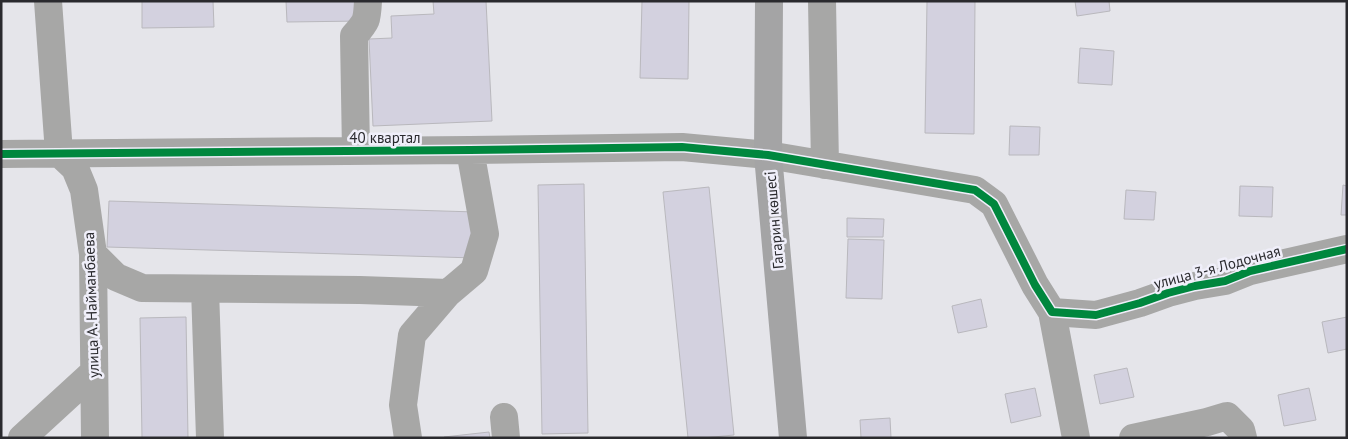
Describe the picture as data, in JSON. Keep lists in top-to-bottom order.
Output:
{
  "streets": {
    "highway": ["Гагарин көшесі"],
    "street": ["40 квартал", "улица 3-я Лодочная", "улица А. Найманбаева"]
  },
  "crossings": [
    ["40 квартал", "Гагарин көшесі"],
    ["40 квартал", "улица 3-я Лодочная"],
    ["40 квартал", "улица А. Найманбаева"]
  ]
}
